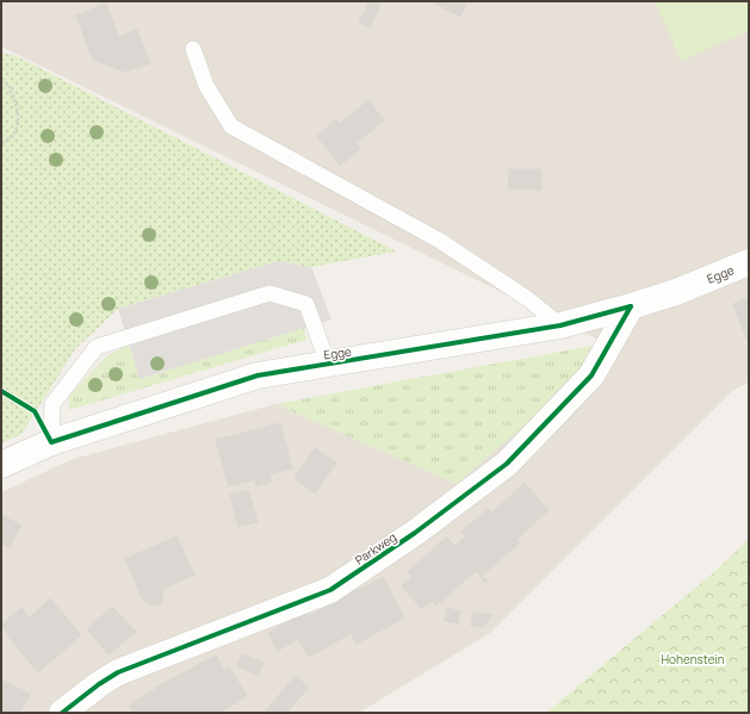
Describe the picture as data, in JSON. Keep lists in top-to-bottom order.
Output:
{
  "streets": {
    "street": ["Egge", "Parkweg"]
  },
  "crossings": [
    ["Egge", "Parkweg"]
  ],
  "parks": ["Hohenstein"]
}
